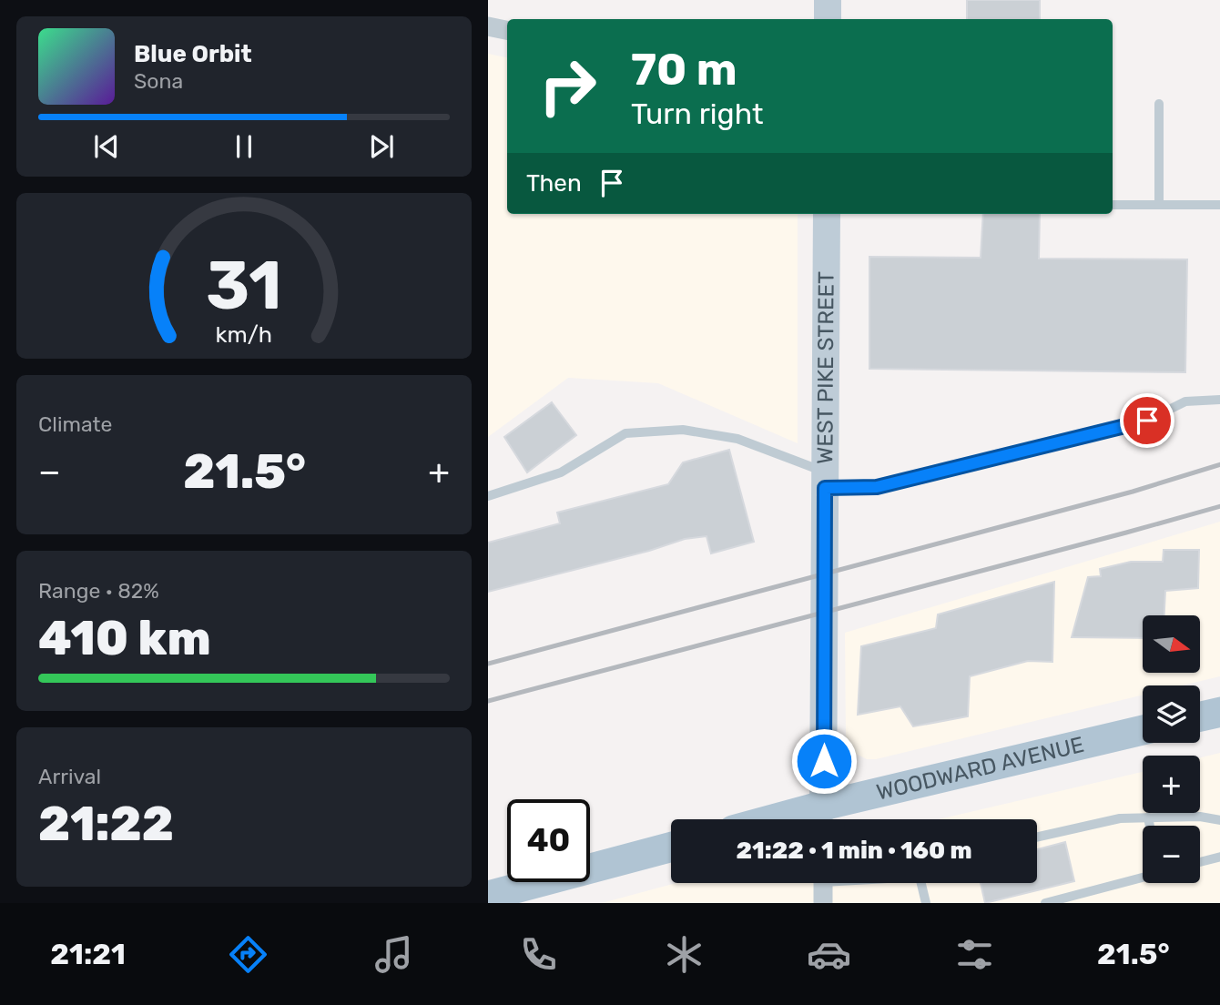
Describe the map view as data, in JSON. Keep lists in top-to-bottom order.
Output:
{
  "streets": {
    "main road": ["WOODWARD AVENUE"],
    "street": ["WEST PIKE STREET"]
  },
  "crossings": [
    ["WEST PIKE STREET", "WOODWARD AVENUE"]
  ],
  "north": "right",
  "page": {
    "turn": ["70 m", "Turn right"],
    "song": ["Blue Orbit", "Sona"],
    "then": "Then",
    "tile": [
      "Climate",
      ["Range · 82%", "410 km"],
      ["Arrival", "21:22"]
    ],
    "heat": ["−", "21.5°", "+"],
    "map_buttons": ["+", "−"],
    "limit": "40",
    "trip": "21:22 · 1 min · 160 m",
    "tabs": ["21:21", "21.5°"],
    "gauge": ["31", "km/h"]
  }
}
